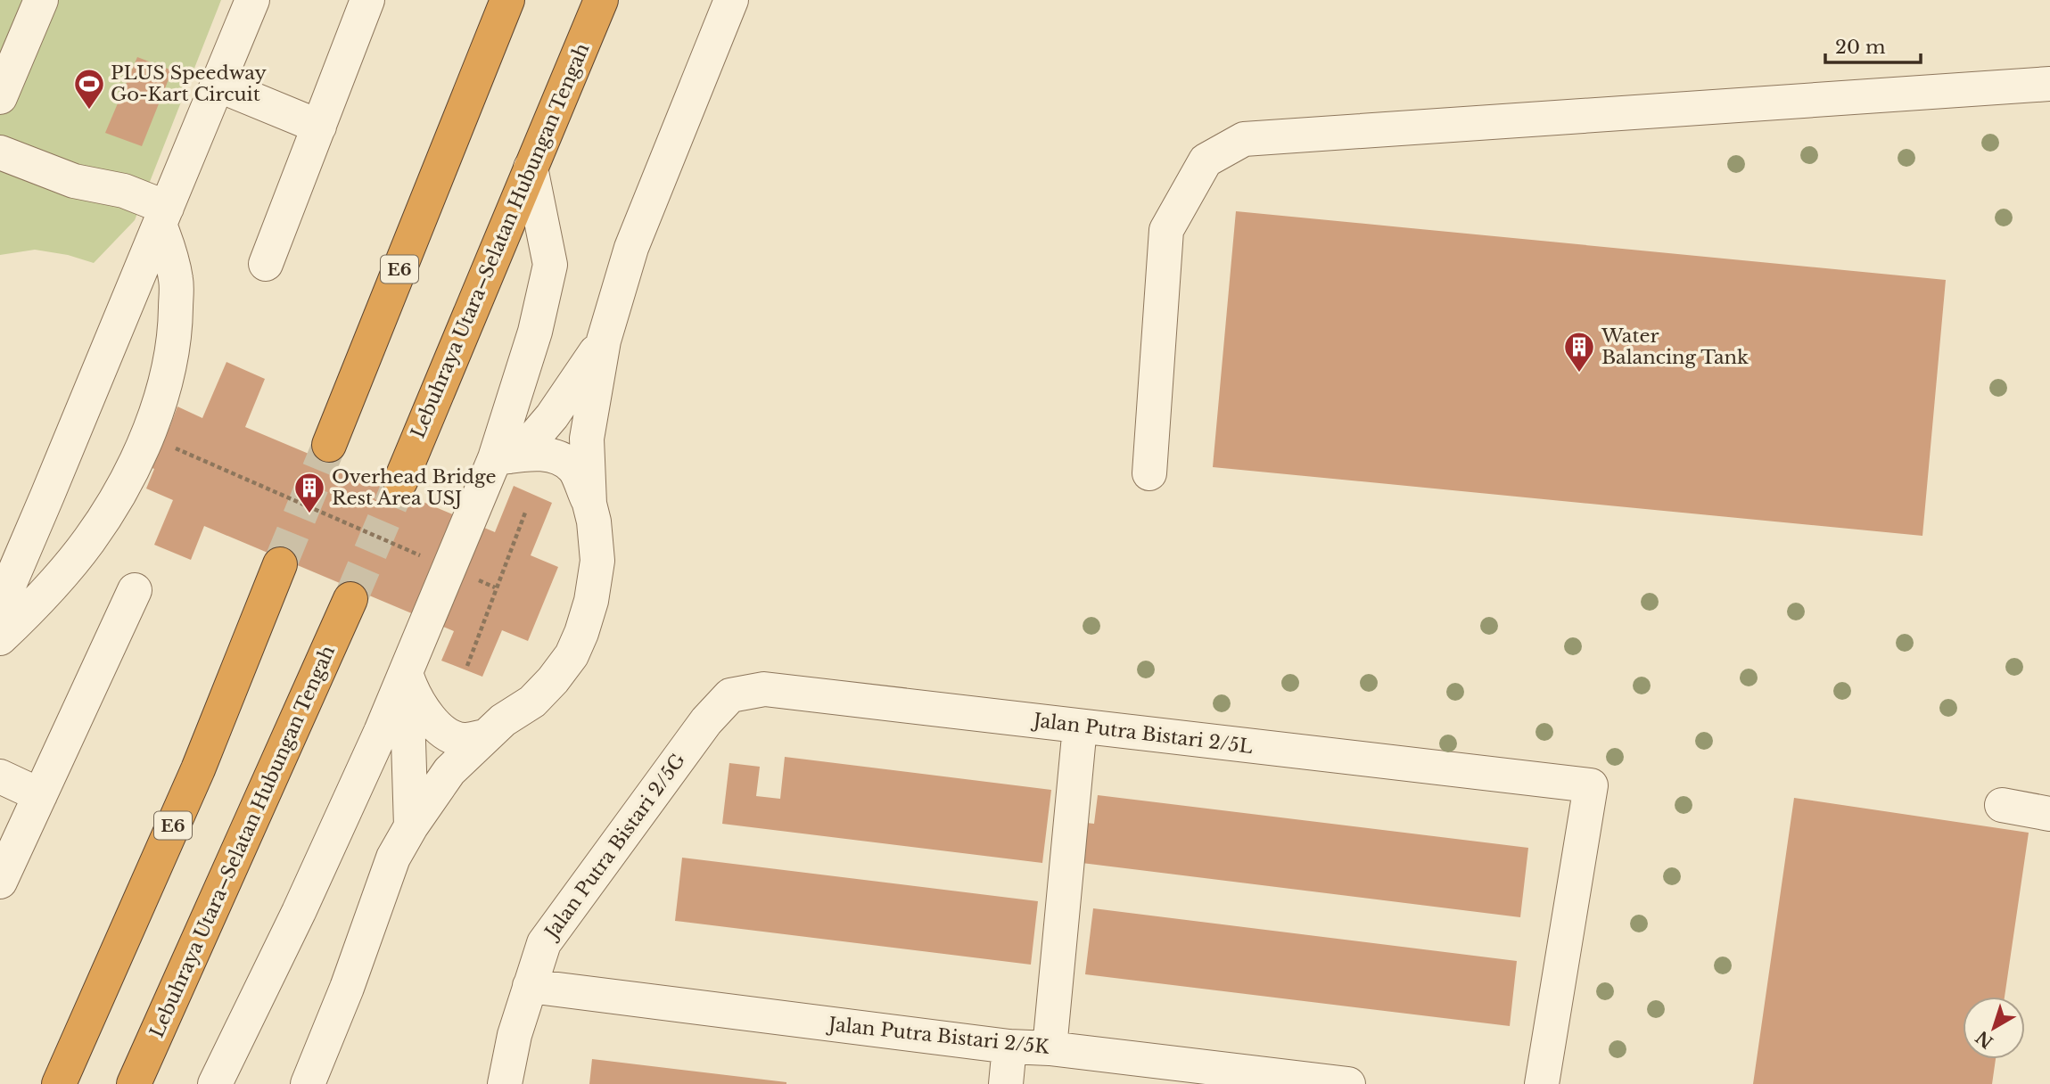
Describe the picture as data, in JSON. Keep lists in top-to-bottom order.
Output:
{
  "streets": {
    "highway": ["Lebuhraya Utara–Selatan Hubungan Tengah", "E6"],
    "street": ["Jalan Putra Bistari 2/5L", "Jalan Putra Bistari 2/5G", "Jalan Putra Bistari 2/5K"]
  },
  "crossings": [
    ["Jalan Putra Bistari 2/5L", "Jalan Putra Bistari 2/5G"],
    ["Jalan Putra Bistari 2/5G", "Jalan Putra Bistari 2/5K"]
  ],
  "places": {
    "sports": ["PLUS Speedway Go-Kart Circuit"],
    "building": ["Water Balancing Tank", "Overhead Bridge Rest Area USJ"]
  },
  "scale_bar": "20 m",
  "north": "bottom left"
}
